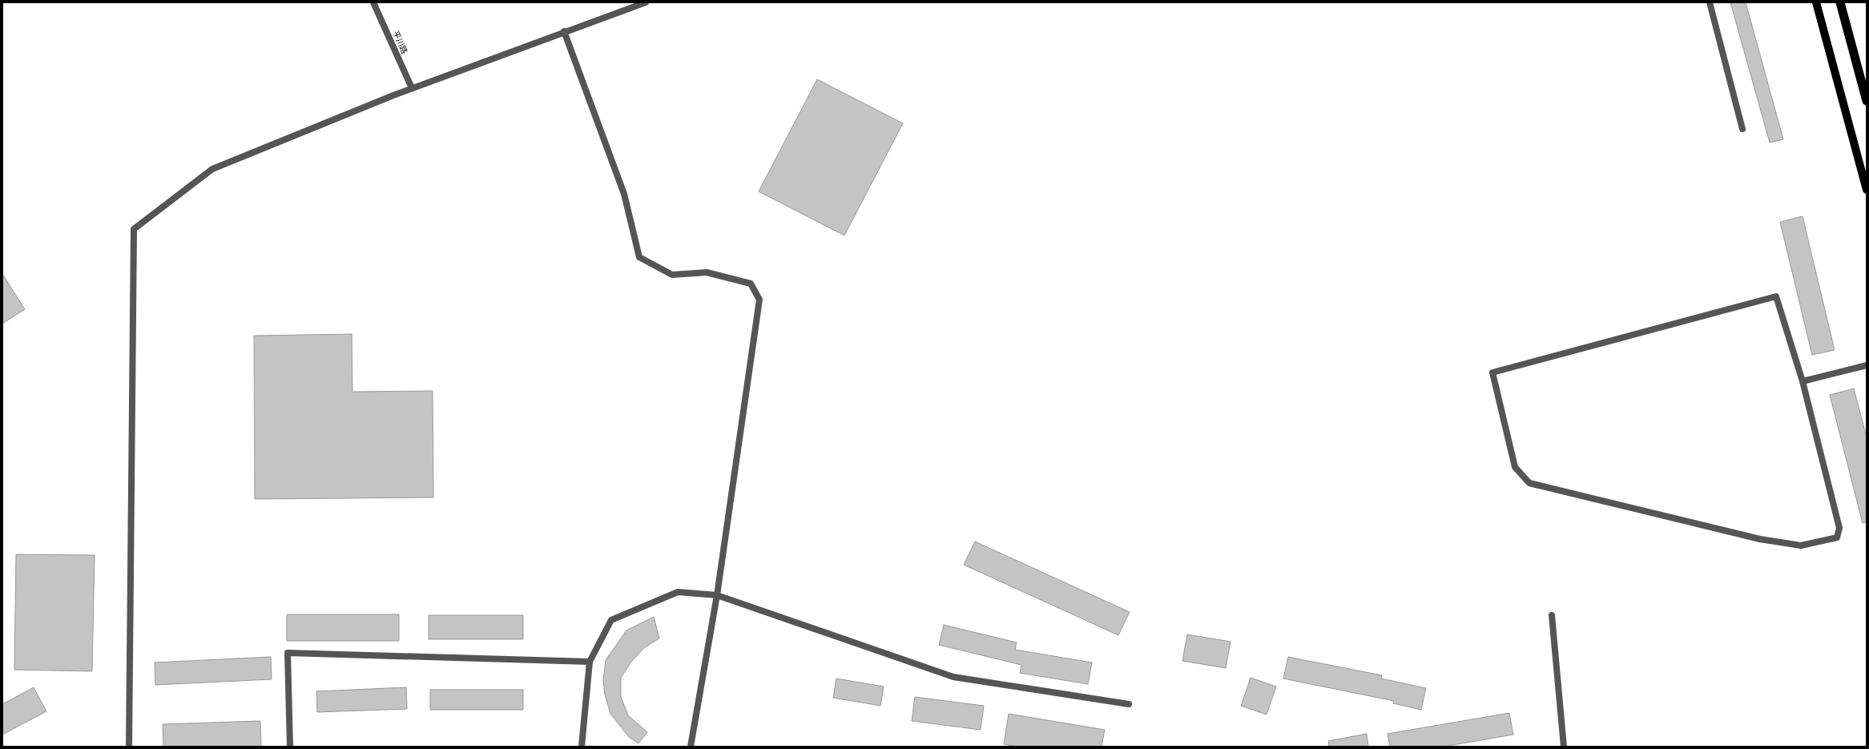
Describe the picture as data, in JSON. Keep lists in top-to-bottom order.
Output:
{
  "streets": {
    "street": ["平川路"]
  }
}
